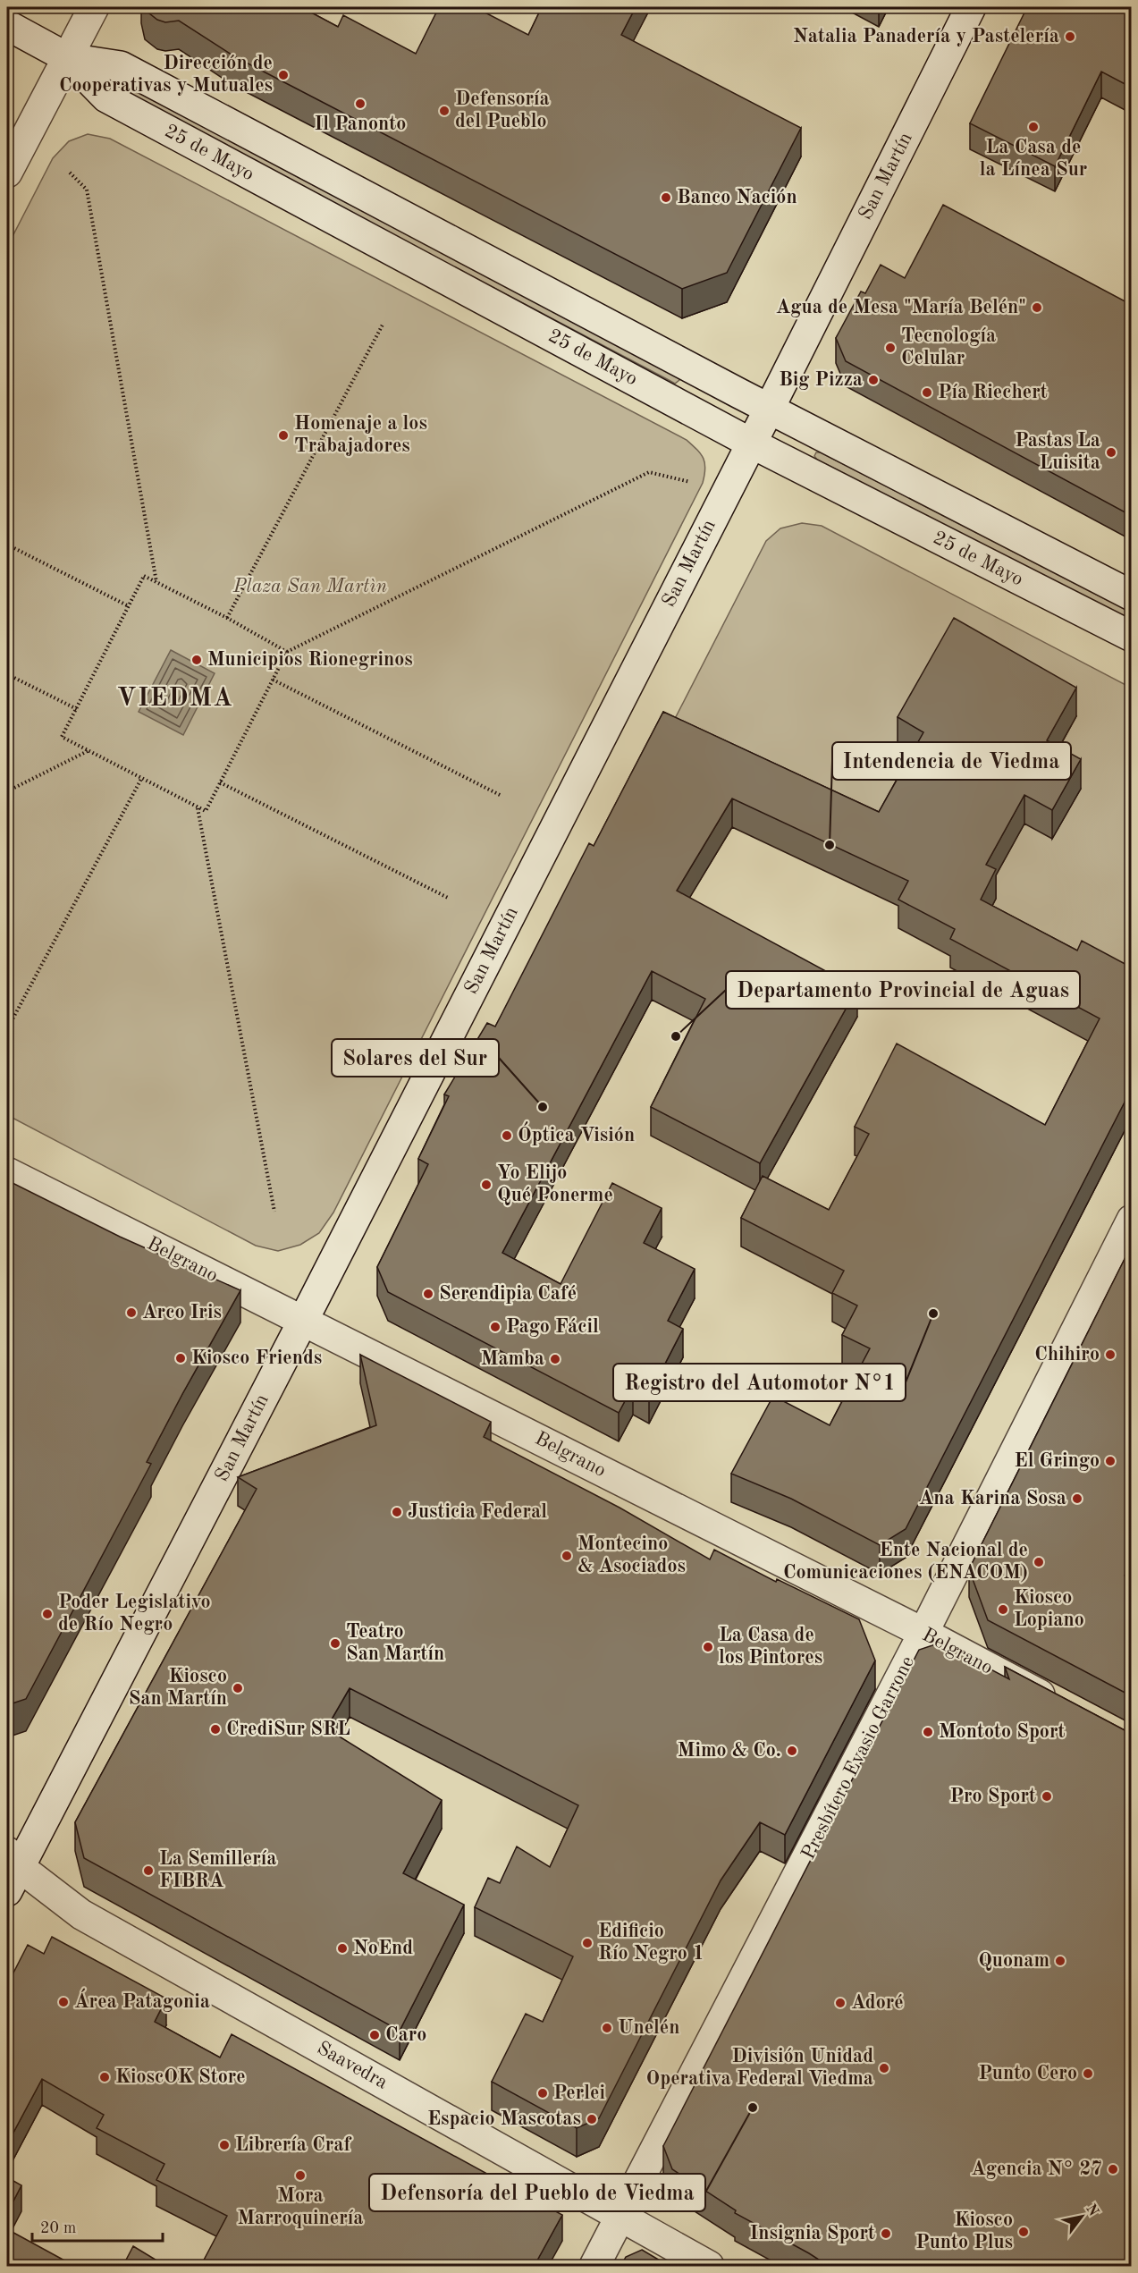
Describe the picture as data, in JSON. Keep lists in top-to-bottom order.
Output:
{
  "streets": {
    "main road": [
      "25 de Mayo",
      "San Martín",
      "Belgrano",
      "Presbítero Evasio Garrone",
      "Saavedra"
    ]
  },
  "crossings": [
    ["25 de Mayo", "San Martín"],
    ["San Martín", "Belgrano"],
    ["San Martín", "Saavedra"],
    ["Belgrano", "Presbítero Evasio Garrone"],
    ["Presbítero Evasio Garrone", "Saavedra"]
  ],
  "districts": ["VIEDMA"],
  "parks": ["Plaza San Martìn"],
  "places": [
    "Natalia Panadería y Pastelería",
    "Dirección de Cooperativas y Mutuales",
    "Il Panonto",
    "Defensoría del Pueblo",
    "La Casa de la Línea Sur",
    "Banco Nación",
    "Agua de Mesa \"María Belén\"",
    "Tecnología Celular",
    "Big Pizza",
    "Pía Riechert",
    "Homenaje a los Trabajadores",
    "Pastas La Luisita",
    "Municipios Rionegrinos",
    "Intendencia de Viedma",
    "Departamento Provincial de Aguas",
    "Solares del Sur",
    "Óptica Visión",
    "Yo Elijo Qué Ponerme",
    "Serendipia Café",
    "Arco Iris",
    "Registro del Automotor N°1",
    "Pago Fácil",
    "Chihiro",
    "Kiosco Friends",
    "Mamba",
    "El Gringo",
    "Ana Karina Sosa",
    "Justicia Federal",
    "Montecino & Asociados",
    "Ente Nacional de Comunicaciones (ENACOM)",
    "Kiosco Lopiano",
    "Poder Legislativo de Río Negro",
    "Teatro San Martín",
    "La Casa de los Pintores",
    "Kiosco San Martín",
    "CrediSur SRL",
    "Montoto Sport",
    "Mimo & Co.",
    "Pro Sport",
    "La Semillería FIBRA",
    "Edificio Río Negro 1",
    "NoEnd",
    "Quonam",
    "Área Patagonia",
    "Adoré",
    "Unelén",
    "Caro",
    "División Unidad Operativa Federal Viedma",
    "Punto Cero",
    "KioscOK Store",
    "Perlei",
    "Defensoría del Pueblo de Viedma",
    "Espacio Mascotas",
    "Librería Craf",
    "Agencia N° 27",
    "Mora Marroquinería",
    "Kiosco Punto Plus",
    "Insignia Sport"
  ],
  "scale_bar": "20 m",
  "north": "top right"
}
